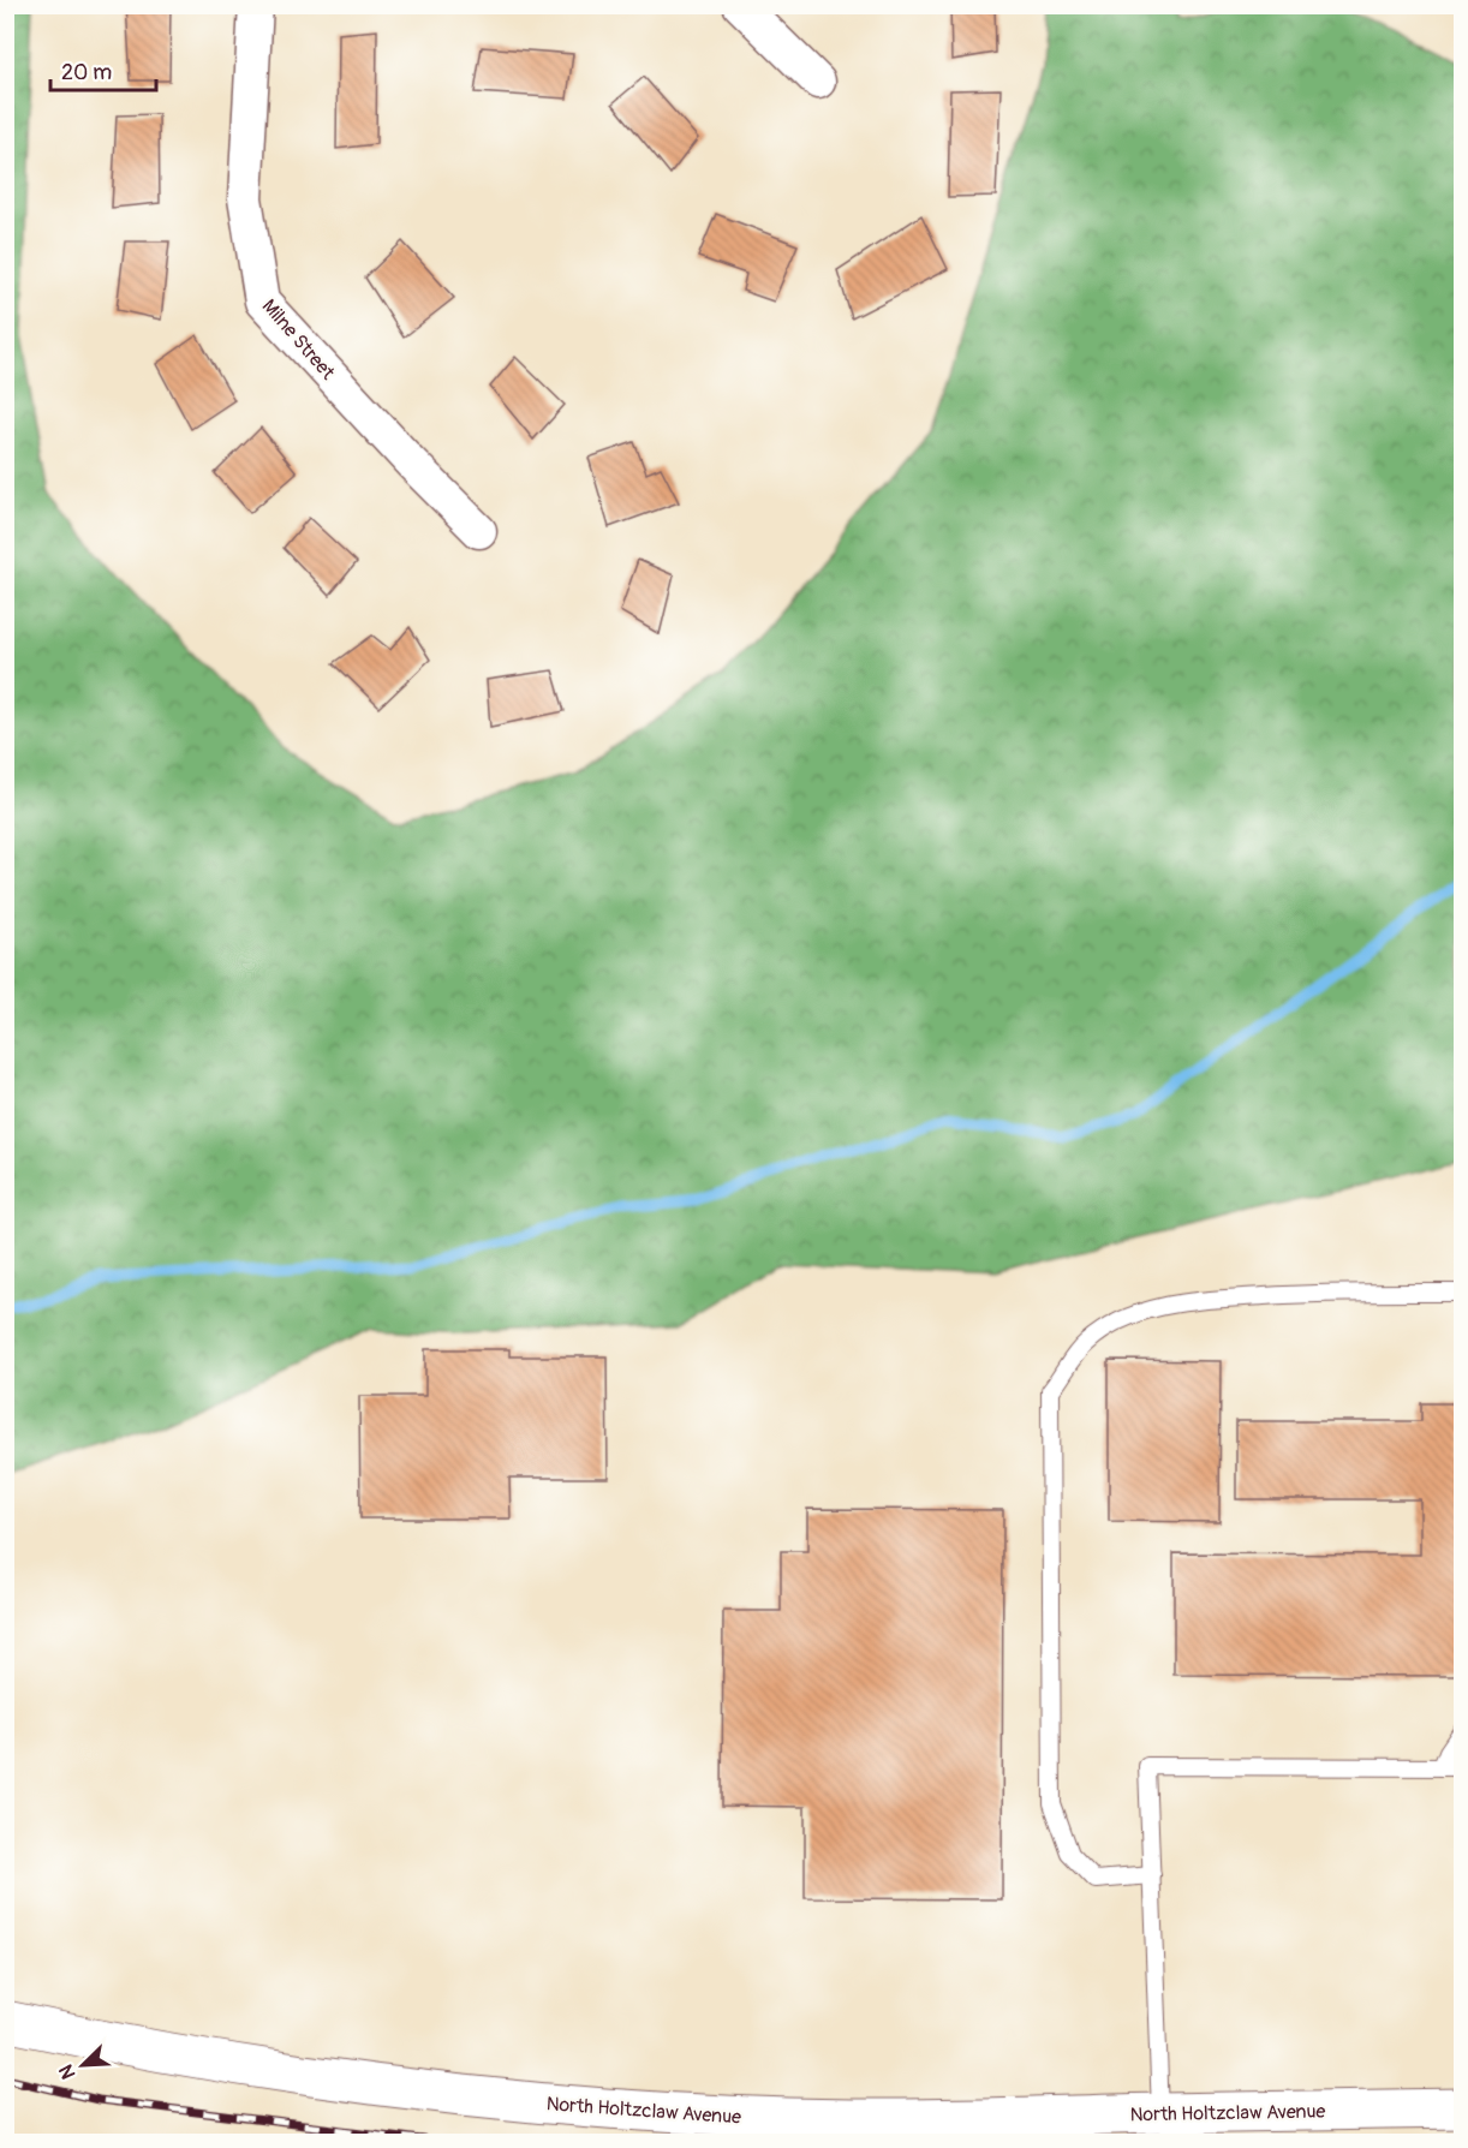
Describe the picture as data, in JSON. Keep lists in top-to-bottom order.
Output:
{
  "streets": {
    "main road": ["North Holtzclaw Avenue"],
    "street": ["Milne Street"]
  },
  "scale_bar": "20 m",
  "north": "bottom left"
}
